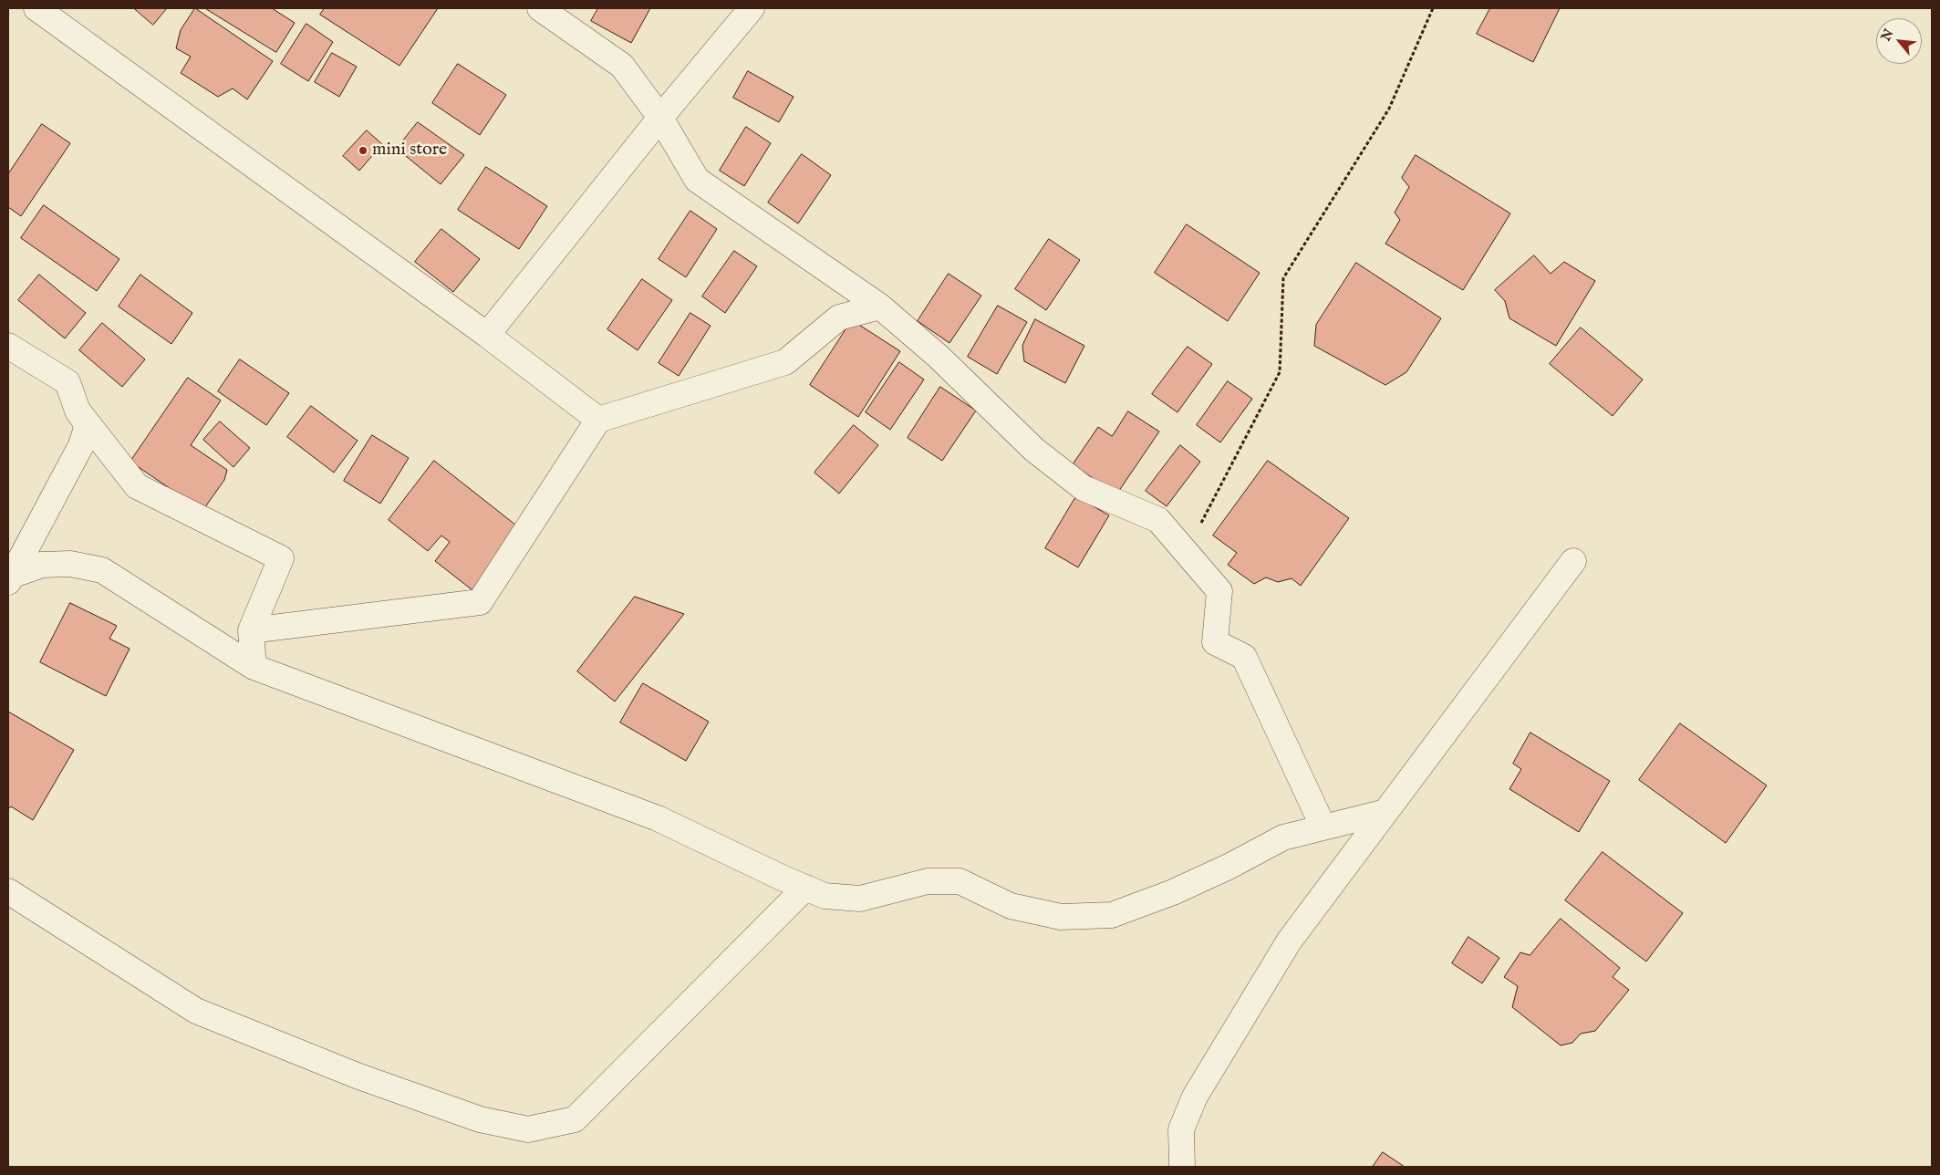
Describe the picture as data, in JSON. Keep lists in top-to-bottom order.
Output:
{
  "places": ["mini store"],
  "north": "top left"
}
